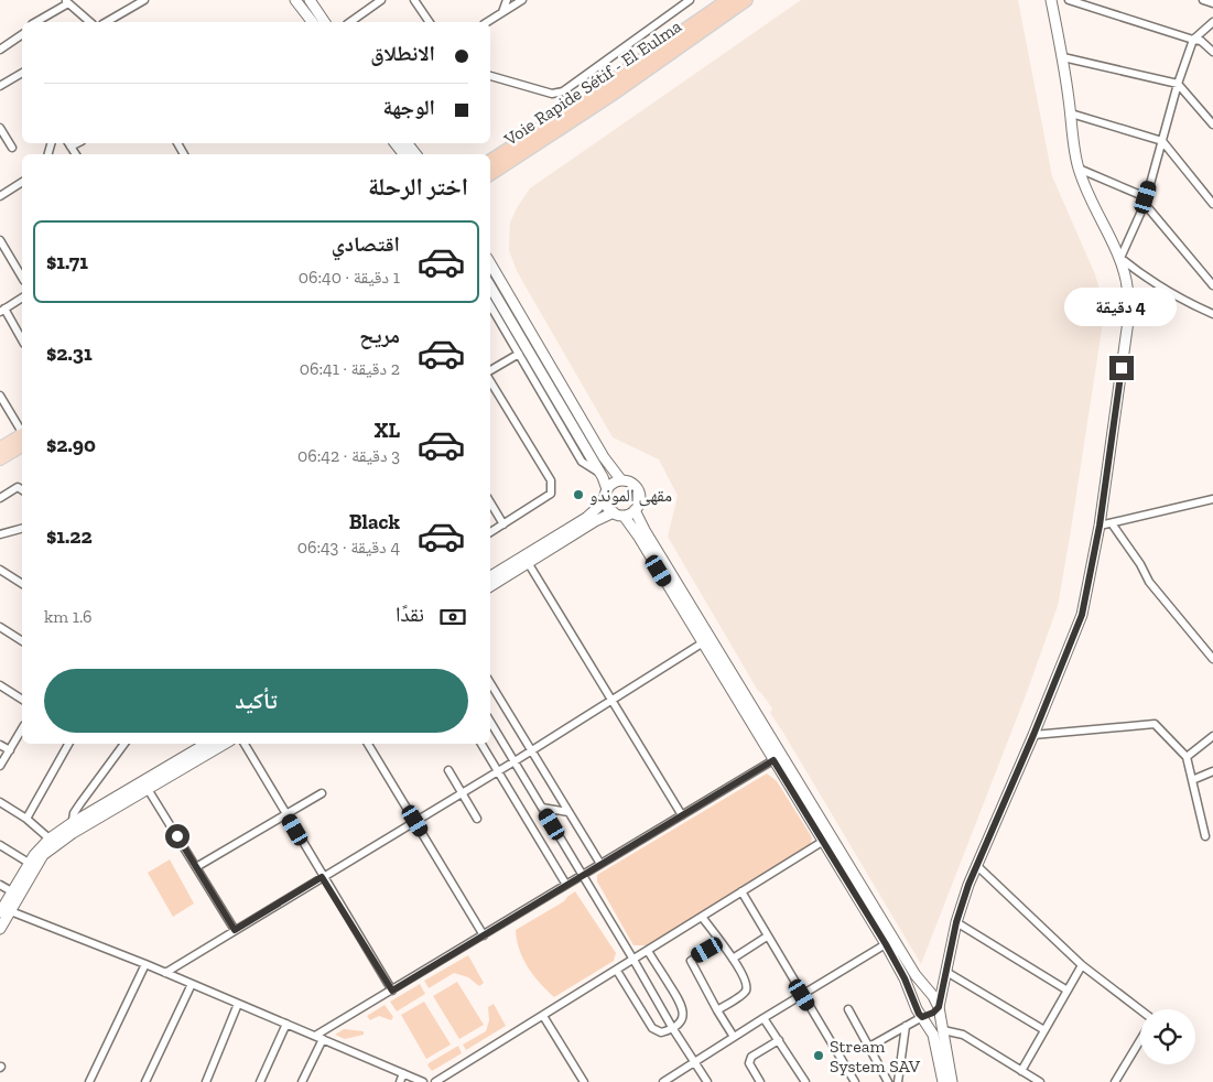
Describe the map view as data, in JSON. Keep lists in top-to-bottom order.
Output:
{
  "streets": {
    "highway": ["Voie Rapide Sétif - El Eulma"]
  },
  "places": ["مقهى الموندو", "Stream System SAV"],
  "page": {
    "banner": ["الانطلاق", "الوجهة"],
    "heading": "اختر الرحلة",
    "list": [
      {
        "name": "اقتصادي",
        "note": "1 دقيقة · 06:40",
        "value": "$1.71"
      },
      {
        "name": "مريح",
        "note": "2 دقيقة · 06:41",
        "value": "$2.31"
      },
      {
        "name": "XL",
        "note": "3 دقيقة · 06:42",
        "value": "$2.90"
      },
      {
        "name": "Black",
        "note": "4 دقيقة · 06:43",
        "value": "$1.22"
      }
    ],
    "bubble": "4 دقيقة",
    "pay": ["نقدًا", "1.6 km"],
    "buttons": "تأكيد"
  }
}
